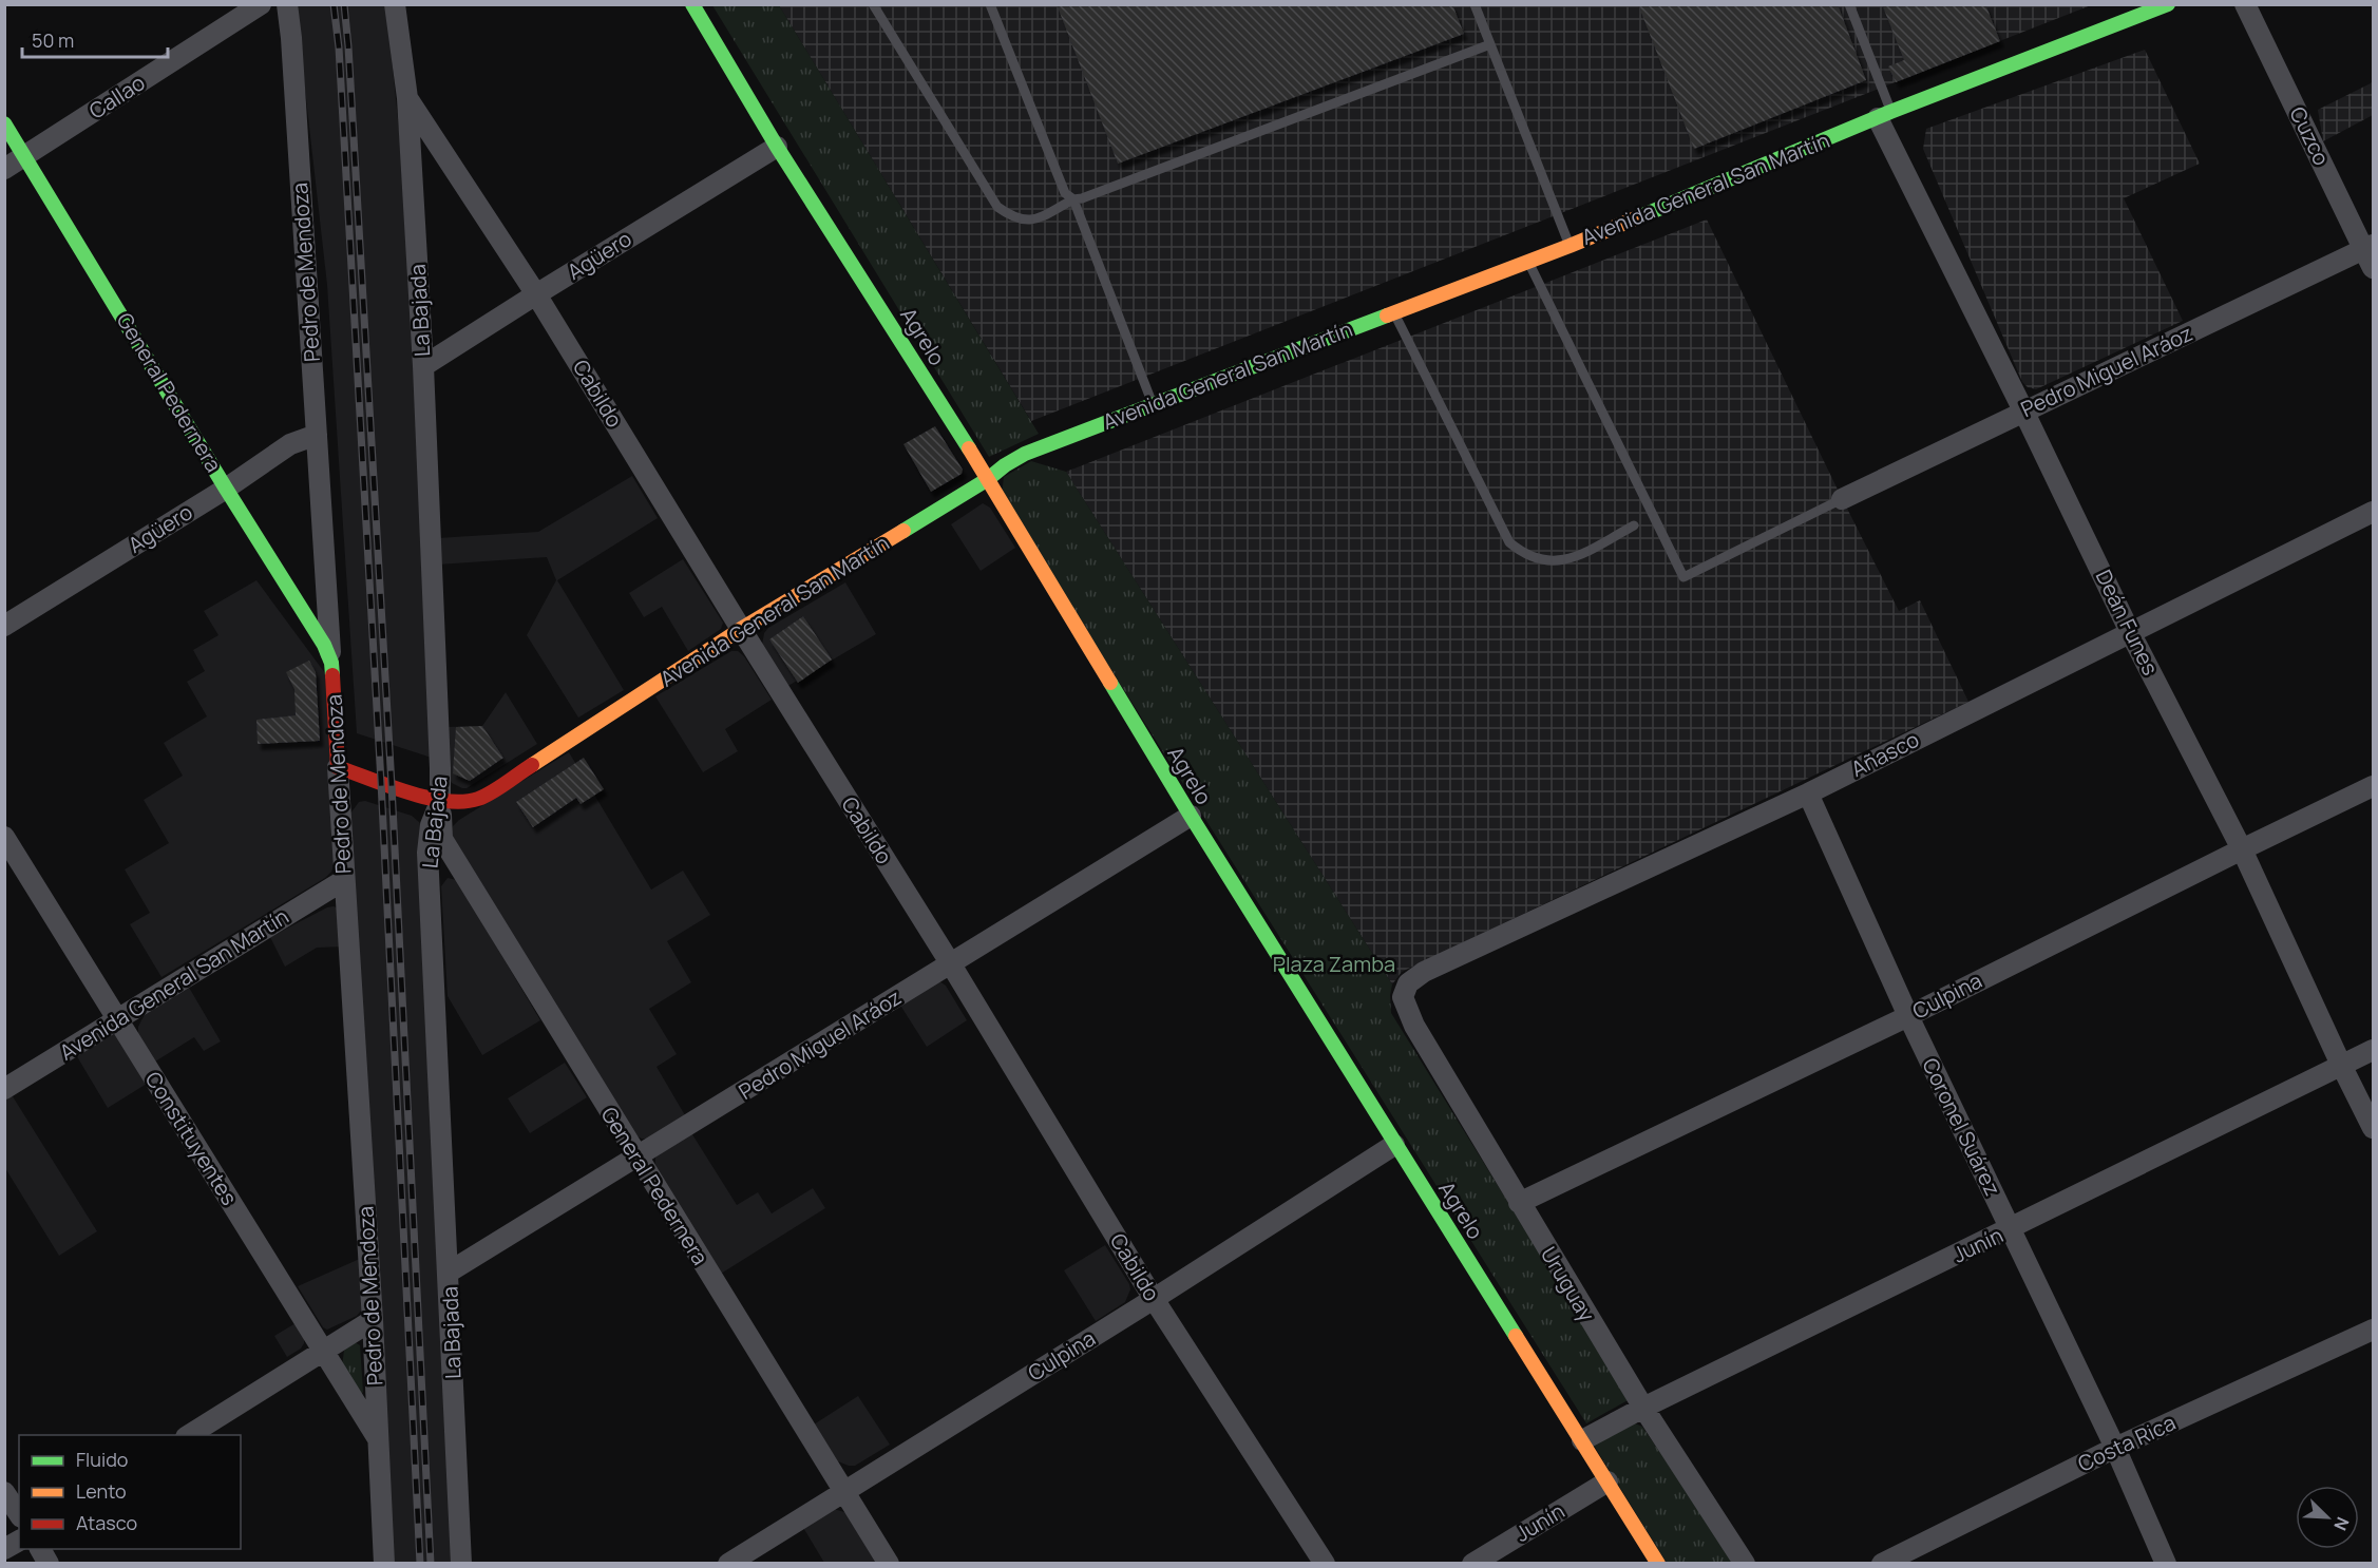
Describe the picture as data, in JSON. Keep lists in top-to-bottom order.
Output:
{
  "streets": {
    "street": [
      "Callao",
      "Cuzco",
      "Avenida General San Martín",
      "Agüero",
      "Pedro de Mendoza",
      "La Bajada",
      "Agrelo",
      "Pedro Miguel Aráoz",
      "General Pedernera",
      "Cabildo",
      "Deán Funes",
      "Añasco",
      "Culpina",
      "Coronel Suárez",
      "Constituyentes",
      "Junín",
      "Uruguay",
      "Costa Rica"
    ]
  },
  "crossings": [
    ["Callao", "General Pedernera"],
    ["Cuzco", "Pedro Miguel Aráoz"],
    ["Avenida General San Martín", "Pedro de Mendoza"],
    ["Avenida General San Martín", "La Bajada"],
    ["Avenida General San Martín", "Agrelo"],
    ["Avenida General San Martín", "General Pedernera"],
    ["Avenida General San Martín", "Cabildo"],
    ["Avenida General San Martín", "Deán Funes"],
    ["Avenida General San Martín", "Constituyentes"],
    ["Agüero", "Pedro de Mendoza"],
    ["Agüero", "La Bajada"],
    ["Agüero", "Agrelo"],
    ["Agüero", "General Pedernera"],
    ["Agüero", "Cabildo"],
    ["Pedro de Mendoza", "General Pedernera"],
    ["Pedro de Mendoza", "Constituyentes"],
    ["La Bajada", "Pedro Miguel Aráoz"],
    ["La Bajada", "General Pedernera"],
    ["La Bajada", "Cabildo"],
    ["Agrelo", "Pedro Miguel Aráoz"],
    ["Agrelo", "Culpina"],
    ["Agrelo", "Junín"],
    ["Pedro Miguel Aráoz", "General Pedernera"],
    ["Pedro Miguel Aráoz", "Cabildo"],
    ["Pedro Miguel Aráoz", "Deán Funes"],
    ["General Pedernera", "Culpina"],
    ["Cabildo", "Culpina"],
    ["Deán Funes", "Añasco"],
    ["Deán Funes", "Culpina"],
    ["Deán Funes", "Junín"],
    ["Añasco", "Coronel Suárez"],
    ["Añasco", "Uruguay"],
    ["Culpina", "Coronel Suárez"],
    ["Culpina", "Uruguay"],
    ["Coronel Suárez", "Junín"],
    ["Coronel Suárez", "Costa Rica"],
    ["Junín", "Uruguay"]
  ],
  "parks": ["Plaza Zamba"],
  "legend": ["Fluido", "Lento", "Atasco"],
  "scale_bar": "50 m",
  "north": "bottom right"
}
